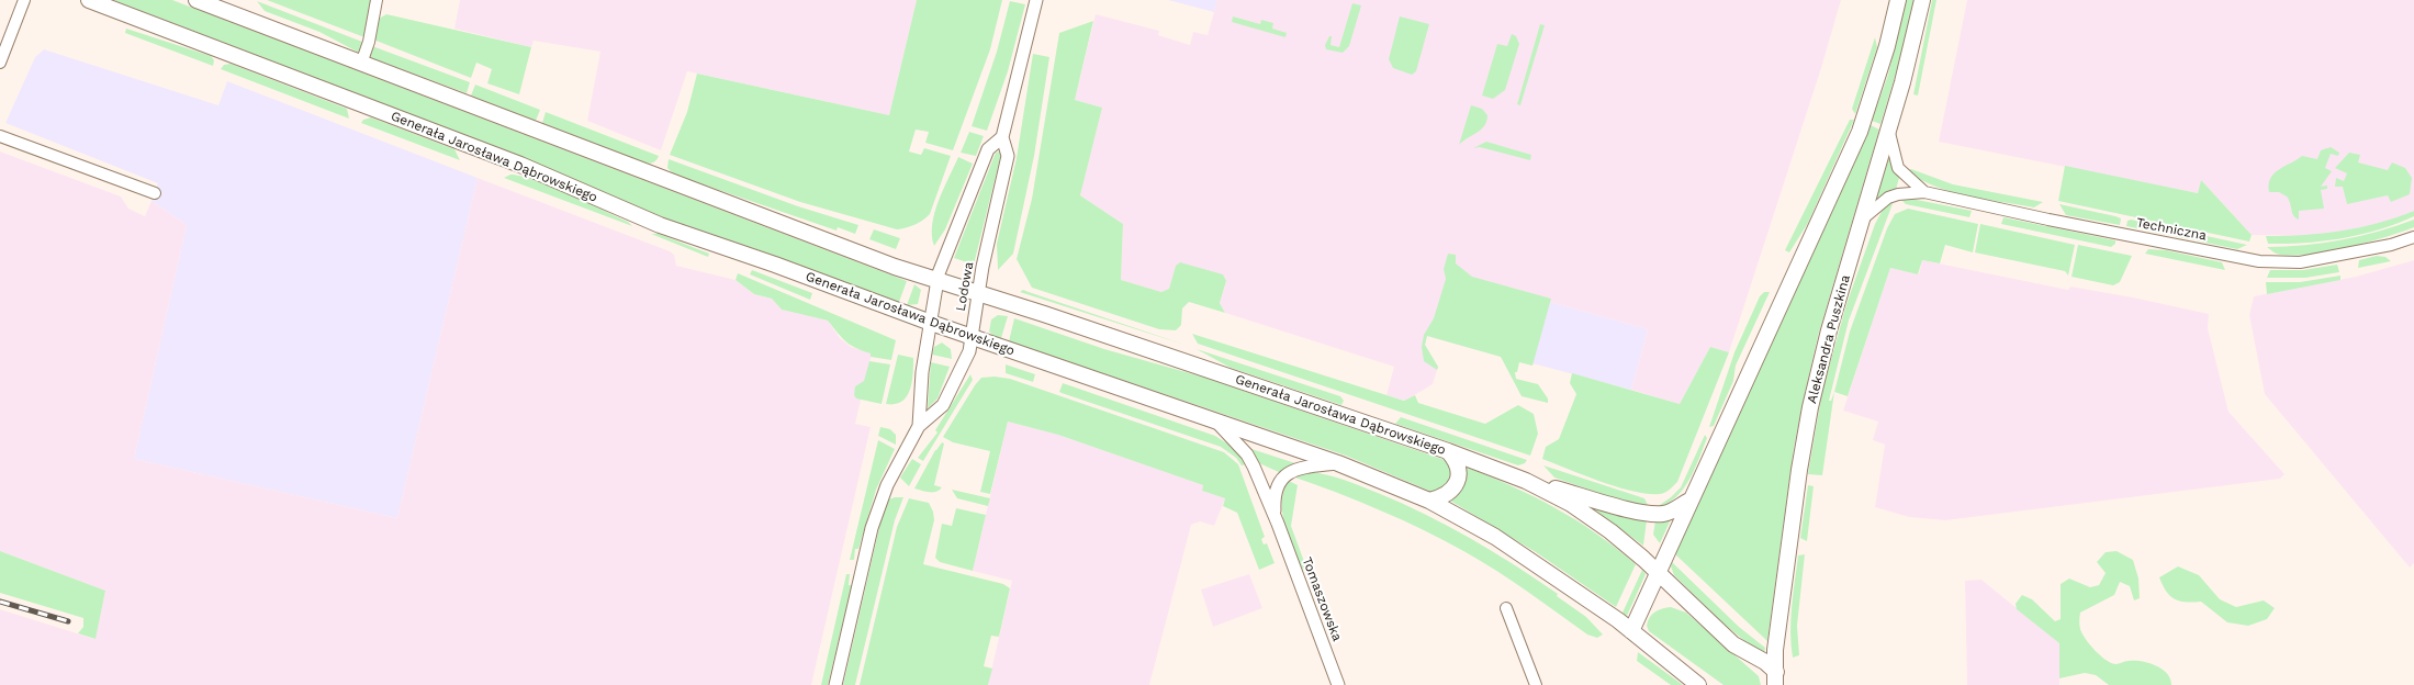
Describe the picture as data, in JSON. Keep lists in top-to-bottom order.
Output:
{
  "streets": {
    "main road": ["Generała Jarosława Dąbrowskiego", "Aleksandra Puszkina"],
    "street": ["Techniczna", "Lodowa", "Tomaszowska"]
  },
  "crossings": [
    ["Generała Jarosława Dąbrowskiego", "Lodowa"],
    ["Generała Jarosława Dąbrowskiego", "Aleksandra Puszkina"],
    ["Generała Jarosława Dąbrowskiego", "Tomaszowska"],
    ["Techniczna", "Aleksandra Puszkina"]
  ]
}
